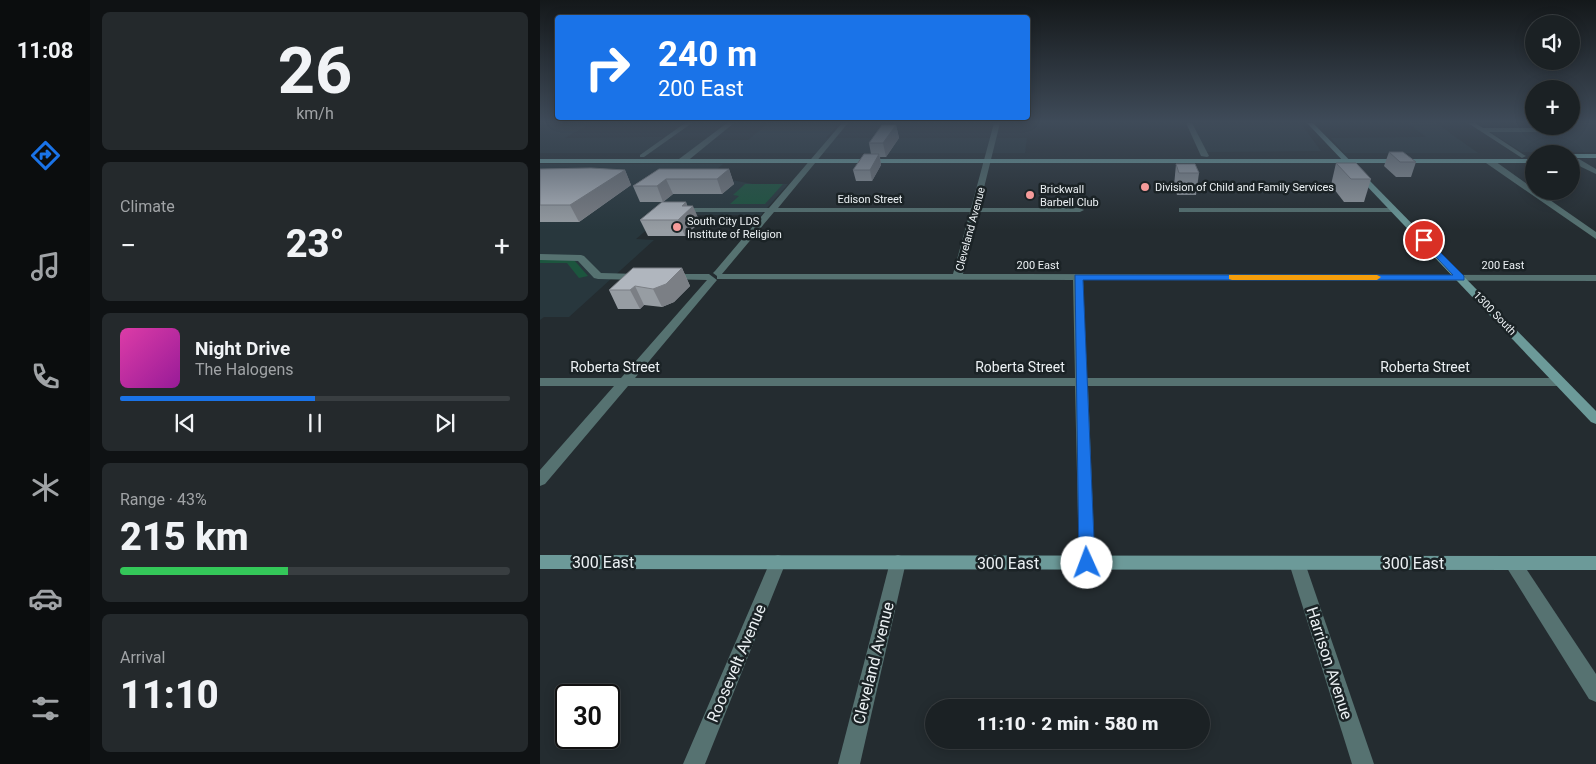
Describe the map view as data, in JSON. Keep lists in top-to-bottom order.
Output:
{
  "streets": {
    "main road": ["1300 South", "300 East"],
    "street": [
      "Edison Street",
      "Cleveland Avenue",
      "200 East",
      "Roberta Street",
      "Roosevelt Avenue",
      "Harrison Avenue"
    ]
  },
  "crossings": [
    ["Edison Street", "Cleveland Avenue"],
    ["Cleveland Avenue", "200 East"],
    ["Cleveland Avenue", "300 East"],
    ["200 East", "1300 South"],
    ["1300 South", "Roberta Street"],
    ["300 East", "Roosevelt Avenue"],
    ["300 East", "Harrison Avenue"]
  ],
  "places": ["Division of Child and Family Services", "Brickwall Barbell Club", "South City LDS Institute of Religion"],
  "page": {
    "tabs": "11:08",
    "tile": [
      ["26", "km/h"],
      "Climate",
      ["Range · 43%", "215 km"],
      ["Arrival", "11:10"]
    ],
    "map_buttons": ["+", "−"],
    "turn": ["240 m", "200 East"],
    "heat": ["−", "23°", "+"],
    "song": ["Night Drive", "The Halogens"],
    "limit": "30",
    "trip": "11:10 · 2 min · 580 m"
  }
}
